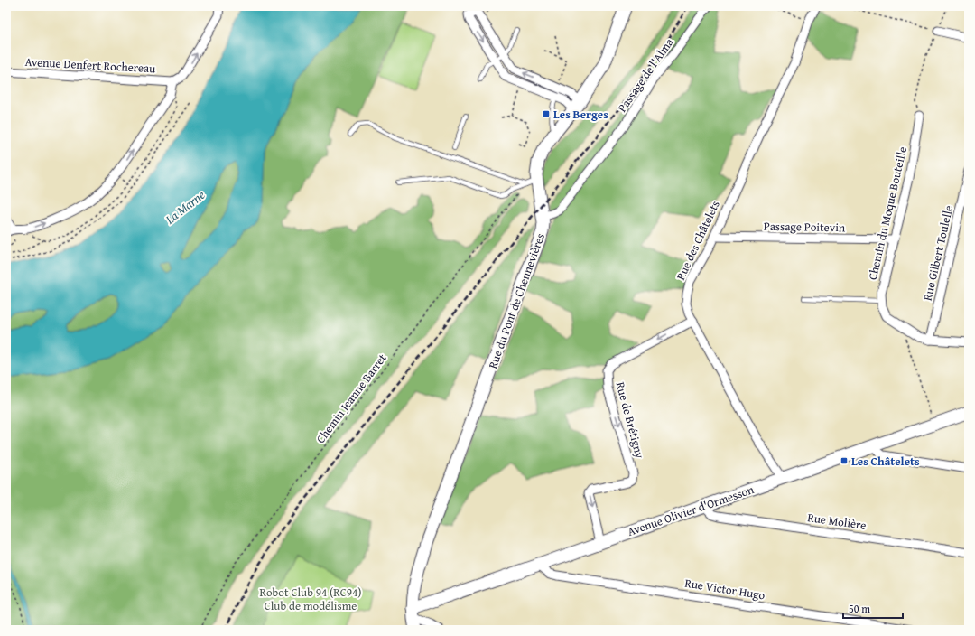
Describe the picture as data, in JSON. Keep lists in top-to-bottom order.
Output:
{
  "streets": {
    "main road": ["Rue du Pont de Chennevières", "Avenue Olivier d'Ormesson"],
    "street": [
      "Avenue Denfert Rochereau",
      "Passage de l'Alma",
      "Chemin du Moque Bouteille",
      "Passage Poitevin",
      "Rue des Châtelets",
      "Rue Gilbert Toulelle",
      "Rue de Brétigny",
      "Rue Molière",
      "Rue Victor Hugo"
    ],
    "path": ["Chemin Jeanne Barret"]
  },
  "crossings": [
    ["Passage de l'Alma", "Rue du Pont de Chennevières"],
    ["Chemin du Moque Bouteille", "Passage Poitevin"],
    ["Passage Poitevin", "Rue des Châtelets"],
    ["Rue des Châtelets", "Rue de Brétigny"],
    ["Rue des Châtelets", "Avenue Olivier d'Ormesson"],
    ["Rue du Pont de Chennevières", "Avenue Olivier d'Ormesson"],
    ["Rue de Brétigny", "Avenue Olivier d'Ormesson"],
    ["Avenue Olivier d'Ormesson", "Rue Molière"],
    ["Avenue Olivier d'Ormesson", "Rue Victor Hugo"]
  ],
  "water": ["La Marne"],
  "parks": ["Robot Club 94 (RC94) Club de modélisme"],
  "places": {
    "transit": ["Les Berges", "Les Châtelets"]
  },
  "scale_bar": "50 m"
}
